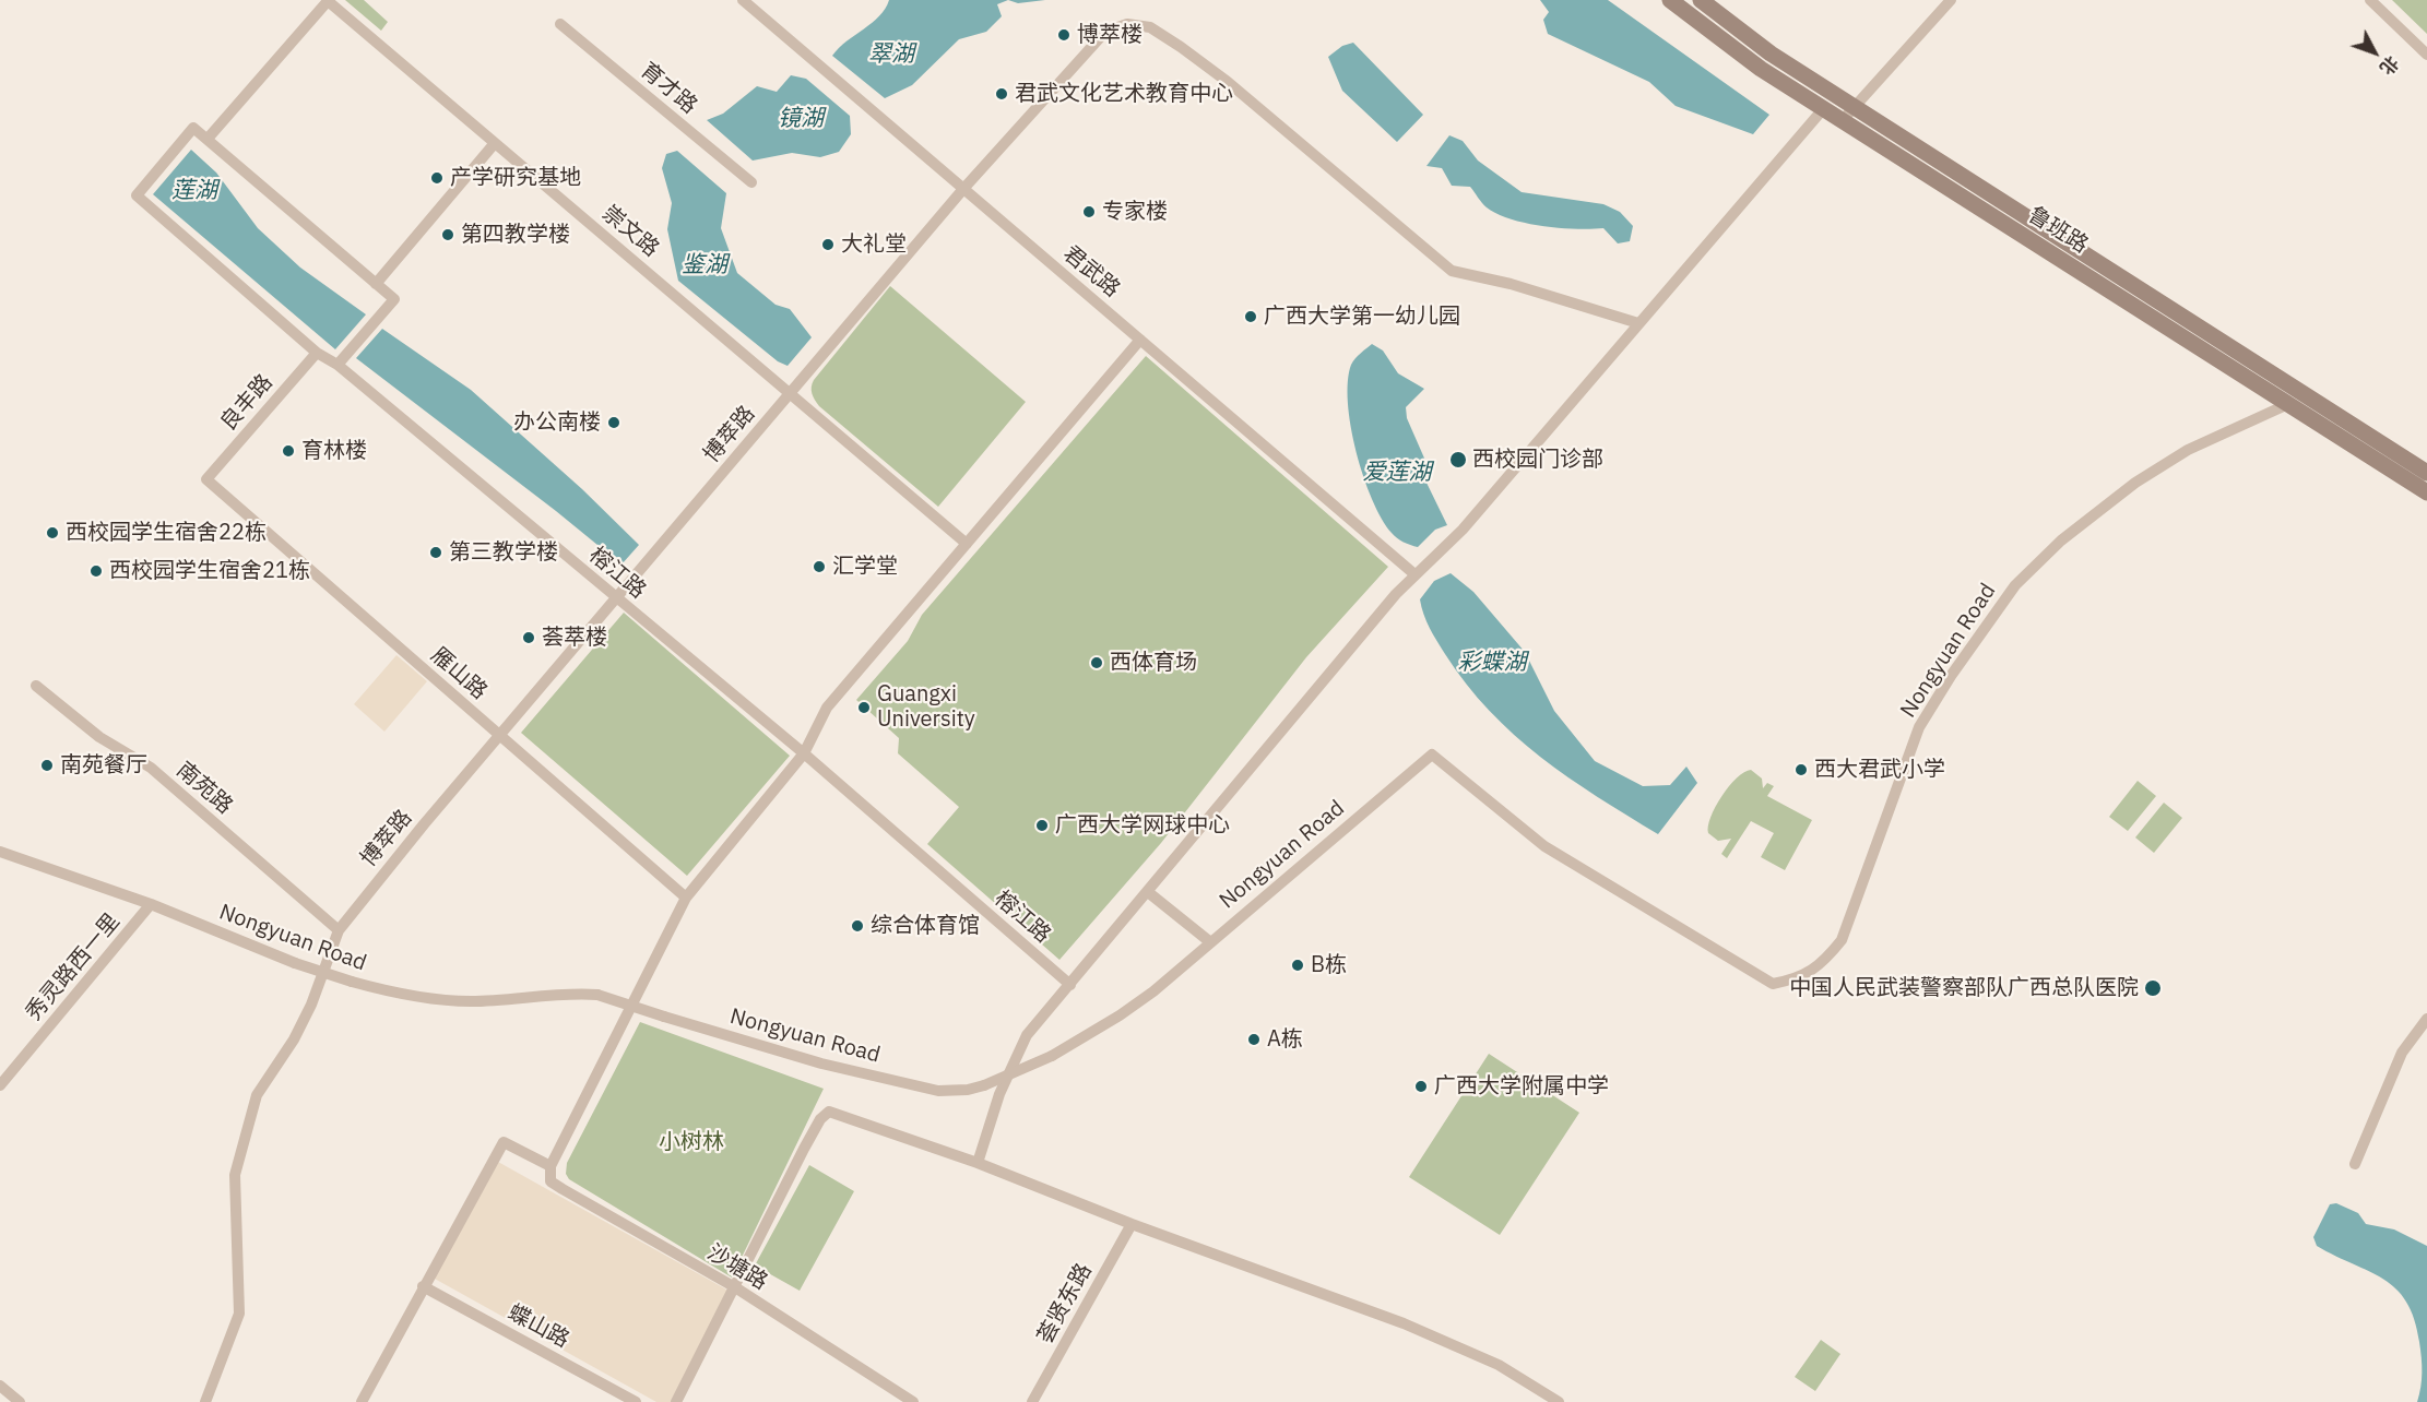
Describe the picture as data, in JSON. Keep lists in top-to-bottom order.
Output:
{
  "streets": {
    "main road": ["鲁班路"],
    "street": [
      "育才路",
      "崇文路",
      "君武路",
      "良丰路",
      "博萃路",
      "榕江路",
      "Nongyuan Road",
      "雁山路",
      "南苑路",
      "秀灵路西一里",
      "沙塘路",
      "荟贤东路",
      "蝶山路"
    ]
  },
  "crossings": [
    ["鲁班路", "Nongyuan Road"],
    ["崇文路", "博萃路"],
    ["君武路", "博萃路"],
    ["良丰路", "榕江路"],
    ["良丰路", "雁山路"],
    ["博萃路", "榕江路"],
    ["博萃路", "雁山路"],
    ["博萃路", "南苑路"],
    ["Nongyuan Road", "秀灵路西一里"]
  ],
  "water": [
    "翠湖",
    "镜湖",
    "莲湖",
    "鉴湖",
    "爱莲湖",
    "彩蝶湖"
  ],
  "parks": ["小树林"],
  "places": [
    "博萃楼",
    "君武文化艺术教育中心",
    "产学研究基地",
    "专家楼",
    "第四教学楼",
    "大礼堂",
    "广西大学第一幼儿园",
    "办公南楼",
    "育林楼",
    "西校园门诊部",
    "西校园学生宿舍22栋",
    "第三教学楼",
    "汇学堂",
    "西校园学生宿舍21栋",
    "荟萃楼",
    "西体育场",
    "Guangxi University",
    "南苑餐厅",
    "西大君武小学",
    "广西大学网球中心",
    "综合体育馆",
    "B栋",
    "中国人民武装警察部队广西总队医院",
    "A栋",
    "广西大学附属中学"
  ],
  "north": "bottom right"
}
